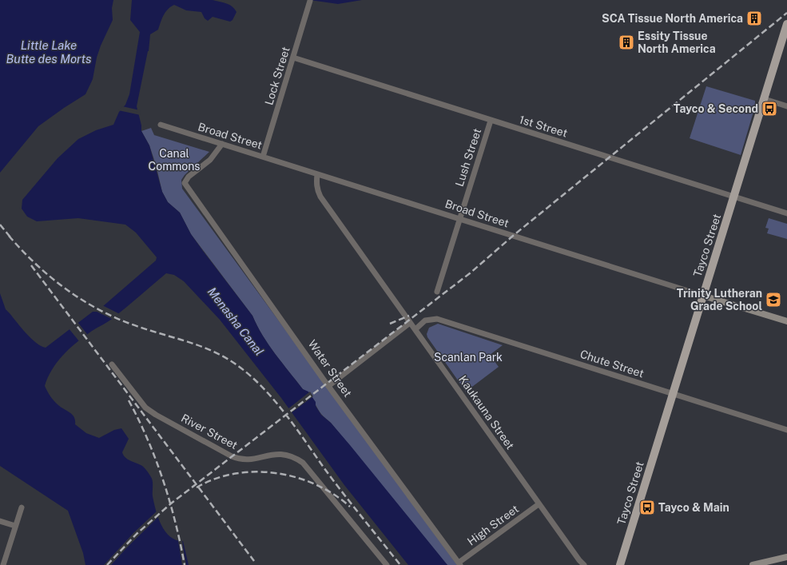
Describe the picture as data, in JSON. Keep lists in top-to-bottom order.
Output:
{
  "streets": {
    "main road": ["Tayco Street"],
    "street": [
      "Lock Street",
      "1st Street",
      "Broad Street",
      "Lush Street",
      "Chute Street",
      "Water Street",
      "Kaukauna Street",
      "River Street",
      "High Street"
    ]
  },
  "crossings": [
    ["Lock Street", "1st Street"],
    ["Lock Street", "Broad Street"],
    ["1st Street", "Lush Street"],
    ["1st Street", "Tayco Street"],
    ["Broad Street", "Lush Street"],
    ["Broad Street", "Tayco Street"],
    ["Broad Street", "Water Street"],
    ["Broad Street", "Kaukauna Street"],
    ["Tayco Street", "Chute Street"],
    ["Chute Street", "Kaukauna Street"],
    ["Water Street", "High Street"],
    ["Kaukauna Street", "High Street"]
  ],
  "water": ["Little Lake Butte des Morts", "Menasha Canal"],
  "parks": ["Canal Commons", "Scanlan Park"],
  "places": {
    "building": ["SCA Tissue North America", "Essity Tissue North America"],
    "bus stop": ["Tayco & Second", "Tayco & Main"],
    "school or university": ["Trinity Lutheran Grade School"]
  }
}
